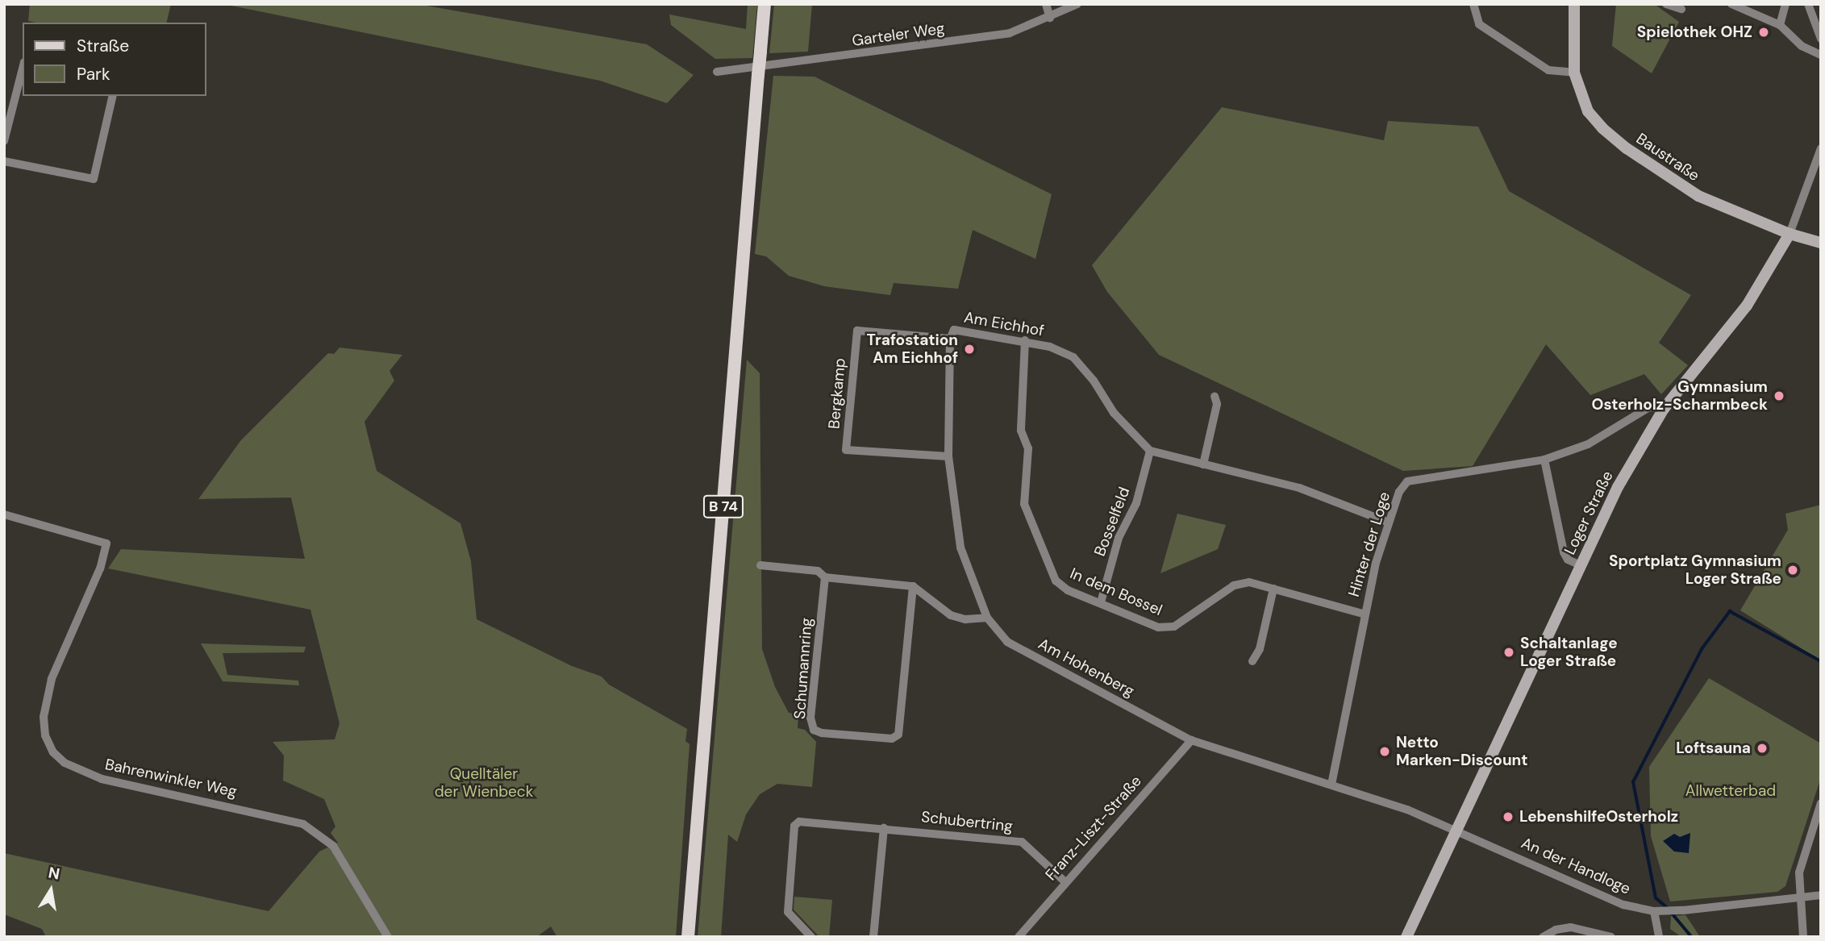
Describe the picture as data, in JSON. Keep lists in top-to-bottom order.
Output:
{
  "streets": {
    "main road": ["B 74"],
    "street": [
      "Garteler Weg",
      "Baustraße",
      "Am Eichhof",
      "Bergkamp",
      "Loger Straße",
      "Bosselfeld",
      "Hinter der Loge",
      "In dem Bossel",
      "Am Hohenberg",
      "Schumannring",
      "Bahrenwinkler Weg",
      "Schubertring",
      "Franz-Liszt-Straße",
      "An der Handloge"
    ]
  },
  "crossings": [
    ["Baustraße", "Loger Straße"],
    ["Am Eichhof", "Bosselfeld"],
    ["Am Eichhof", "In dem Bossel"],
    ["Am Eichhof", "Am Hohenberg"],
    ["Bergkamp", "Am Hohenberg"],
    ["Loger Straße", "Hinter der Loge"],
    ["Loger Straße", "Am Hohenberg"],
    ["Loger Straße", "An der Handloge"],
    ["Bosselfeld", "In dem Bossel"],
    ["Hinter der Loge", "In dem Bossel"],
    ["Hinter der Loge", "Am Hohenberg"],
    ["Am Hohenberg", "Franz-Liszt-Straße"],
    ["Am Hohenberg", "An der Handloge"],
    ["Schubertring", "Franz-Liszt-Straße"]
  ],
  "parks": ["Quelltäler der Wienbeck", "Allwetterbad"],
  "places": [
    "Spielothek OHZ",
    "Trafostation Am Eichhof",
    "Gymnasium Osterholz-Scharmbeck",
    "Sportplatz Gymnasium Loger Straße",
    "Schaltanlage Loger Straße",
    "Loftsauna",
    "Netto Marken-Discount",
    "LebenshilfeOsterholz"
  ],
  "legend": ["Straße", "Park"],
  "north": "top"
}
